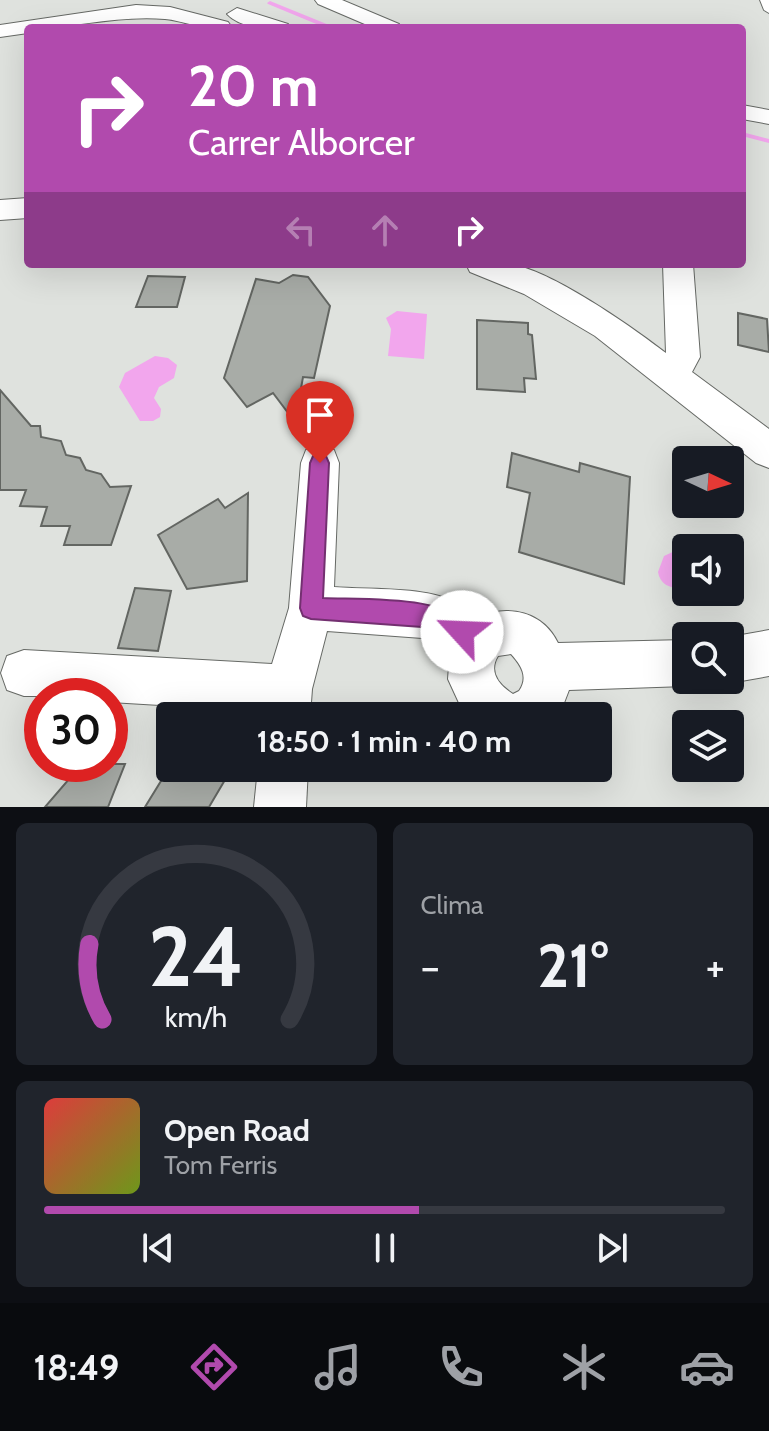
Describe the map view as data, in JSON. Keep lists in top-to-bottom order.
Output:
{
  "north": "right",
  "page": {
    "turn": ["20 m", "Carrer Alborcer"],
    "limit": "30",
    "trip": "18:50 · 1 min · 40 m",
    "tile": "Clima",
    "heat": ["−", "21°", "+"],
    "song": ["Open Road", "Tom Ferris"],
    "tabs": "18:49",
    "gauge": ["24", "km/h"]
  }
}
